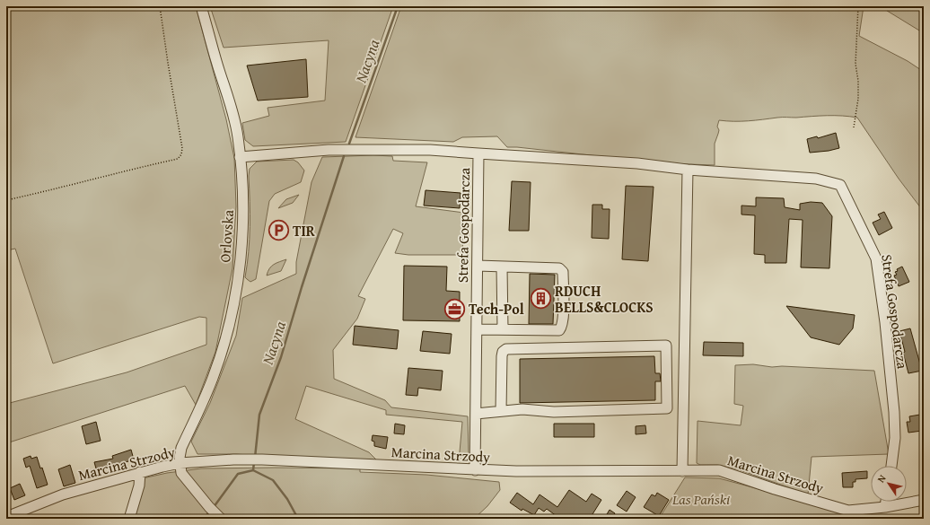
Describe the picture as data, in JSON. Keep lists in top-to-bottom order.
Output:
{
  "streets": {
    "street": ["Strefa Gospodarcza", "Orlovska", "Marcina Strzody"]
  },
  "crossings": [
    ["Strefa Gospodarcza", "Orlovska"],
    ["Strefa Gospodarcza", "Marcina Strzody"],
    ["Orlovska", "Marcina Strzody"]
  ],
  "water": ["Nacyna"],
  "parks": ["Las Pański"],
  "places": {
    "parking": ["TIR"],
    "building": ["RDUCH BELLS&CLOCKS"],
    "office": ["Tech-Pol"]
  },
  "north": "top left"
}
